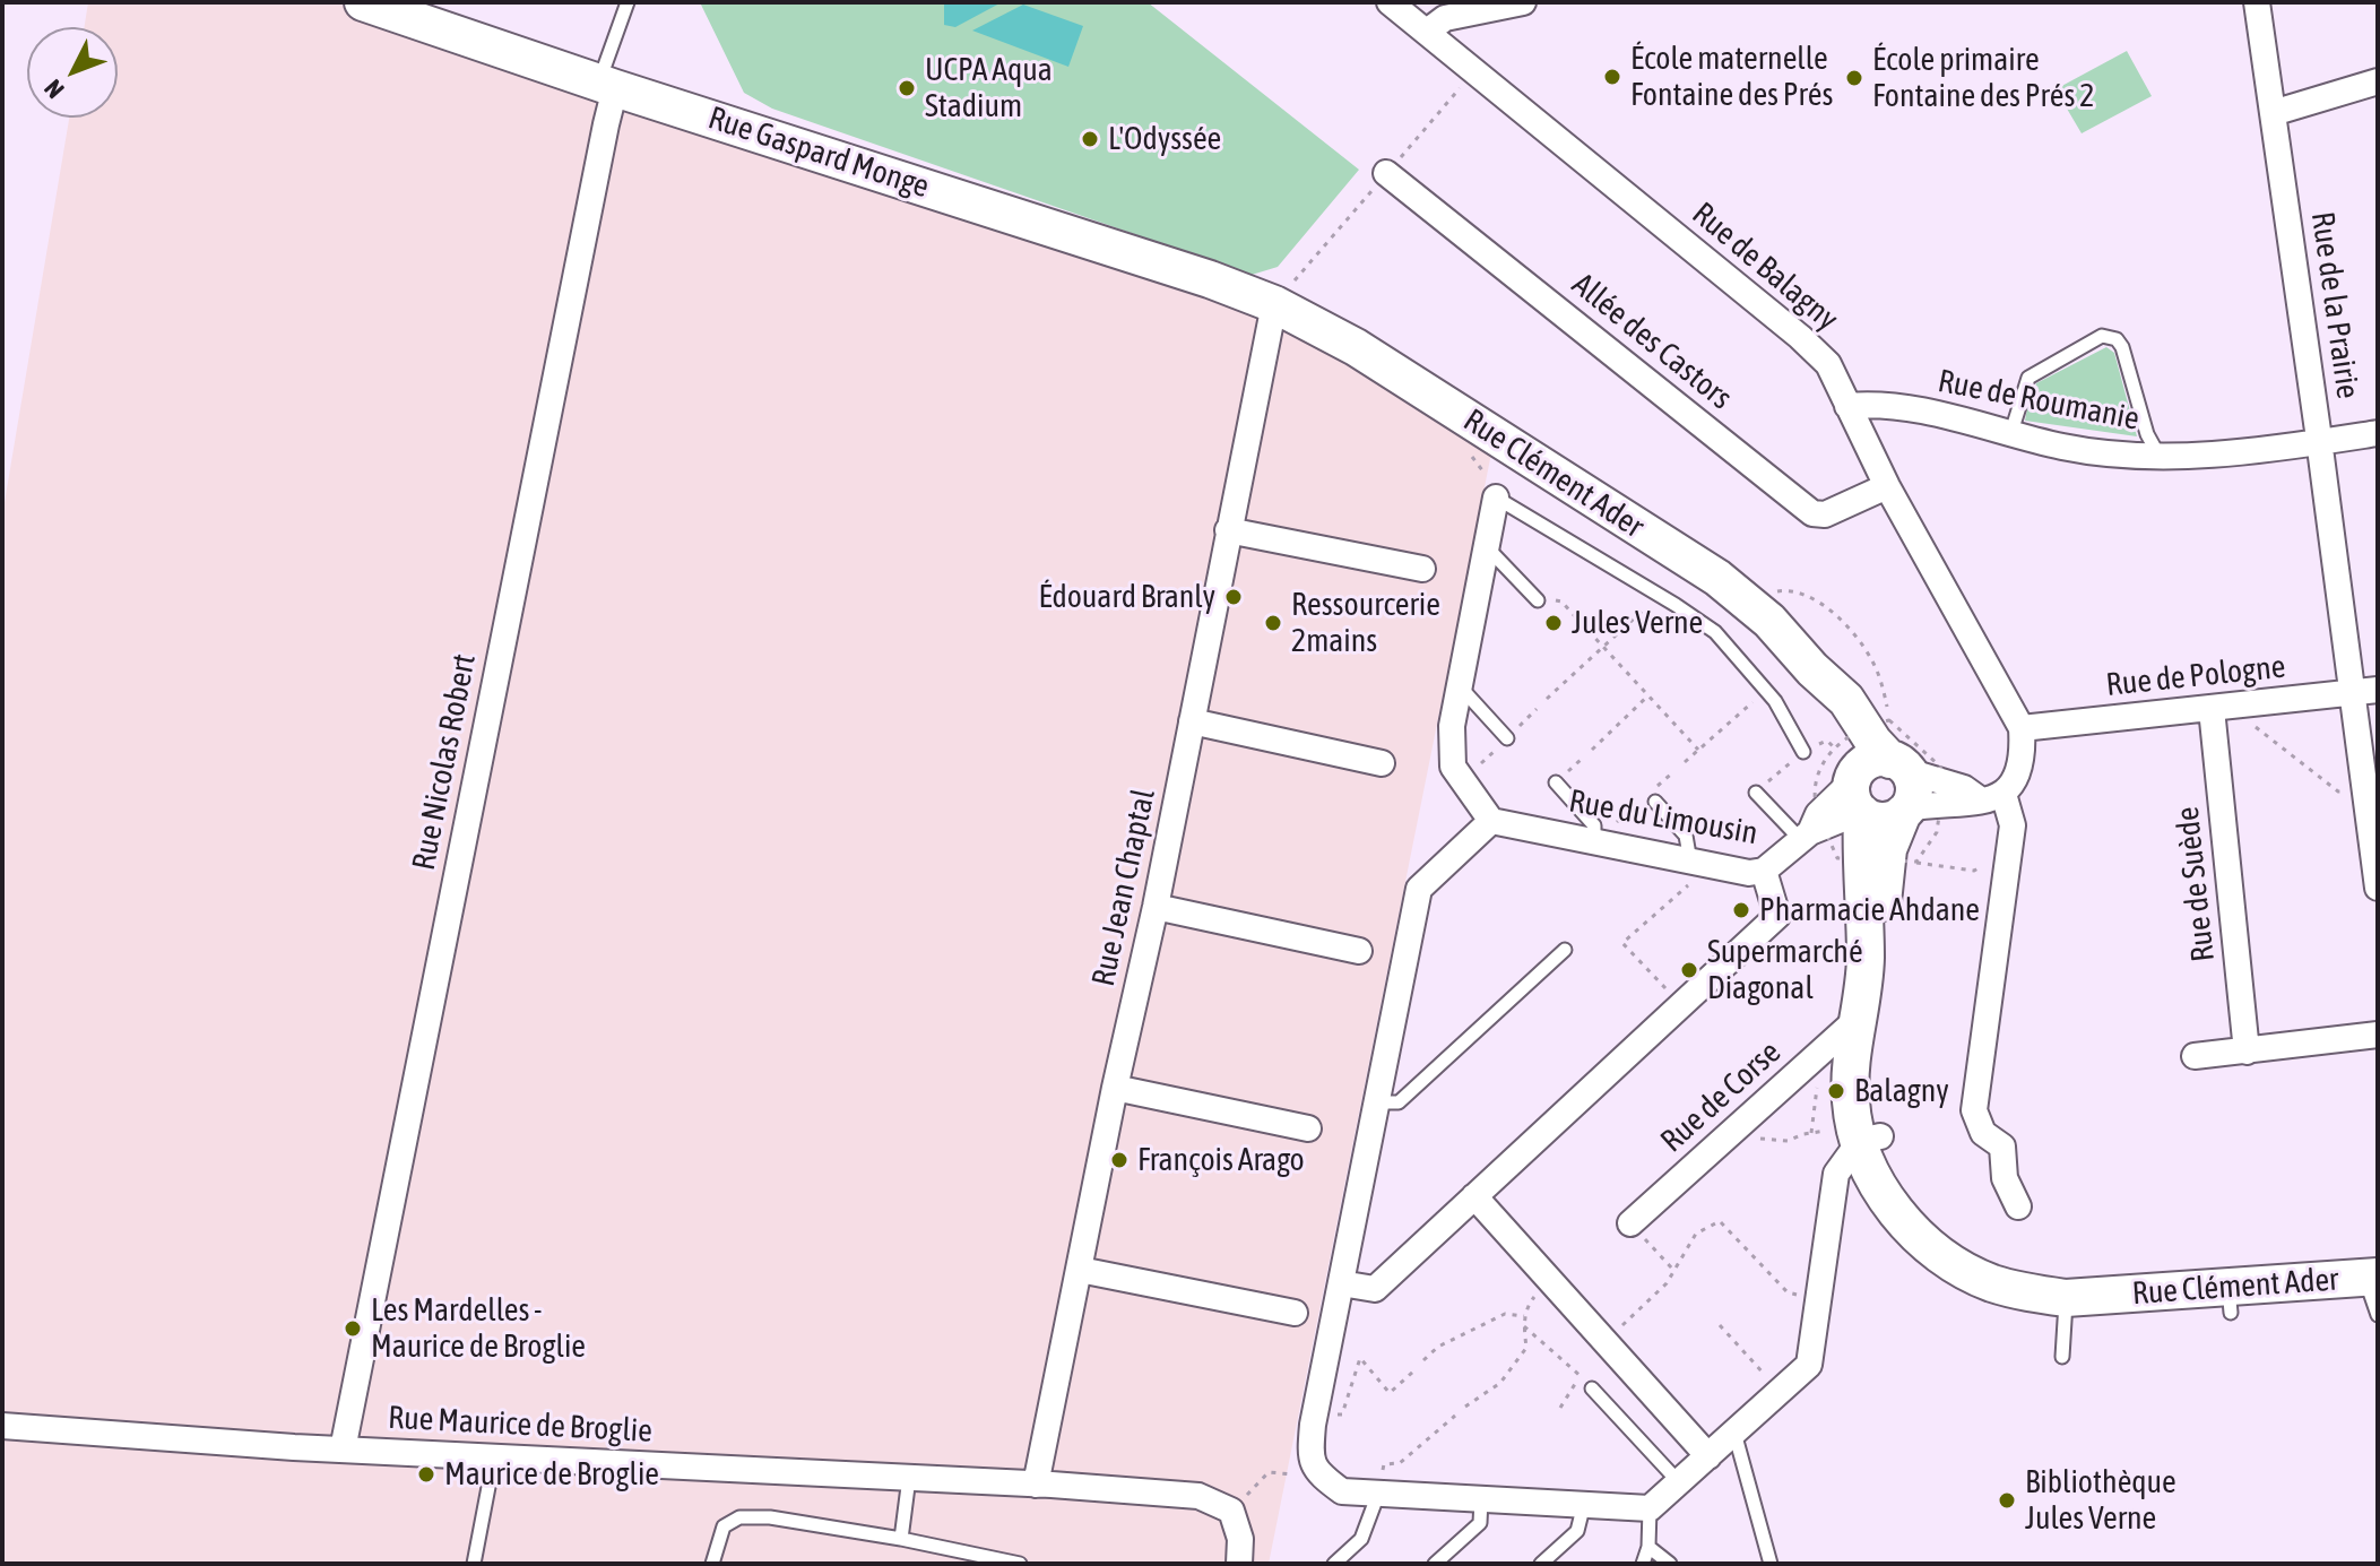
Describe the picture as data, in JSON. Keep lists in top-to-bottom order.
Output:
{
  "streets": {
    "street": [
      "Rue Gaspard Monge",
      "Rue de Balagny",
      "Rue de la Prairie",
      "Allée des Castors",
      "Rue de Roumanie",
      "Rue Clément Ader",
      "Rue de Pologne",
      "Rue Nicolas Robert",
      "Rue du Limousin",
      "Rue de Suède",
      "Rue Jean Chaptal",
      "Rue de Corse",
      "Rue Maurice de Broglie"
    ]
  },
  "crossings": [
    ["Rue Gaspard Monge", "Rue Clément Ader"],
    ["Rue Gaspard Monge", "Rue Nicolas Robert"],
    ["Rue Gaspard Monge", "Rue Jean Chaptal"],
    ["Rue de Balagny", "Allée des Castors"],
    ["Rue de Balagny", "Rue de Roumanie"],
    ["Rue de Balagny", "Rue de Pologne"],
    ["Rue de la Prairie", "Rue de Roumanie"],
    ["Rue de la Prairie", "Rue de Pologne"],
    ["Rue Clément Ader", "Rue du Limousin"],
    ["Rue Clément Ader", "Rue Jean Chaptal"],
    ["Rue Clément Ader", "Rue de Corse"],
    ["Rue de Pologne", "Rue de Suède"],
    ["Rue Nicolas Robert", "Rue Maurice de Broglie"],
    ["Rue Jean Chaptal", "Rue Maurice de Broglie"]
  ],
  "places": [
    "École maternelle Fontaine des Prés",
    "École primaire Fontaine des Prés 2",
    "UCPA Aqua Stadium",
    "L'Odyssée",
    "Édouard Branly",
    "Ressourcerie 2mains",
    "Jules Verne",
    "Pharmacie Ahdane",
    "Supermarché Diagonal",
    "Balagny",
    "François Arago",
    "Les Mardelles - Maurice de Broglie",
    "Maurice de Broglie",
    "Bibliothèque Jules Verne"
  ],
  "north": "bottom left"
}
